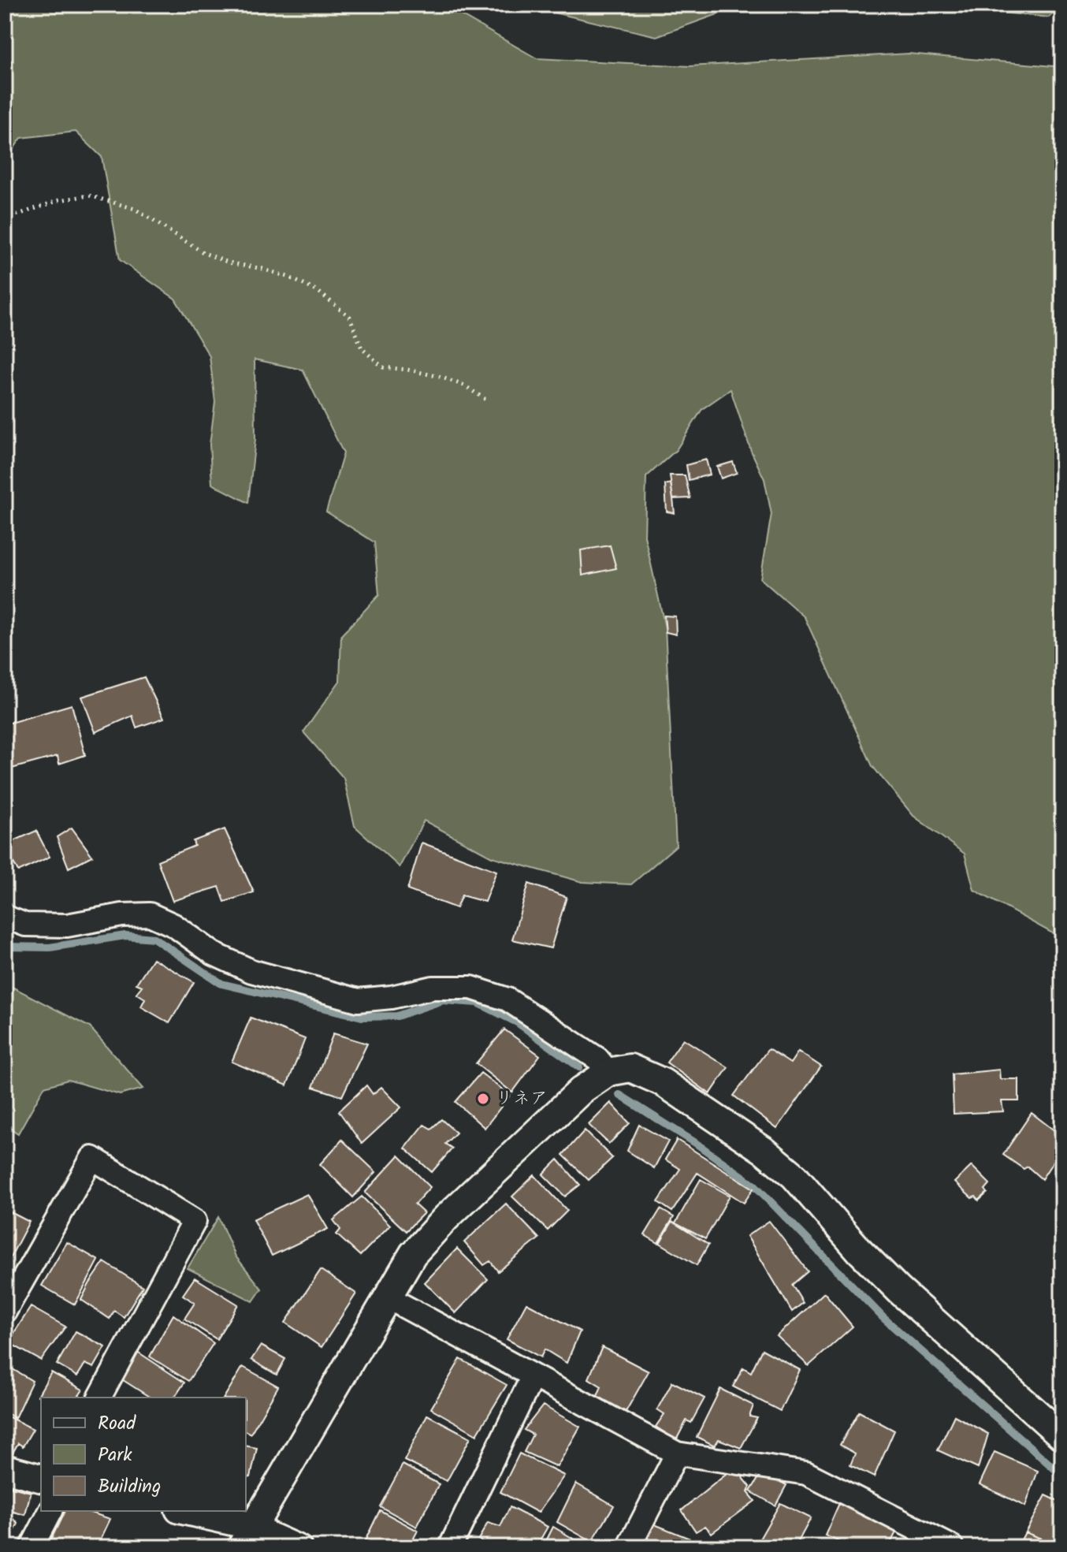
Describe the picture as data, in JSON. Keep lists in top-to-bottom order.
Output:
{
  "places": ["リネア"],
  "legend": ["Road", "Park", "Building"]
}
